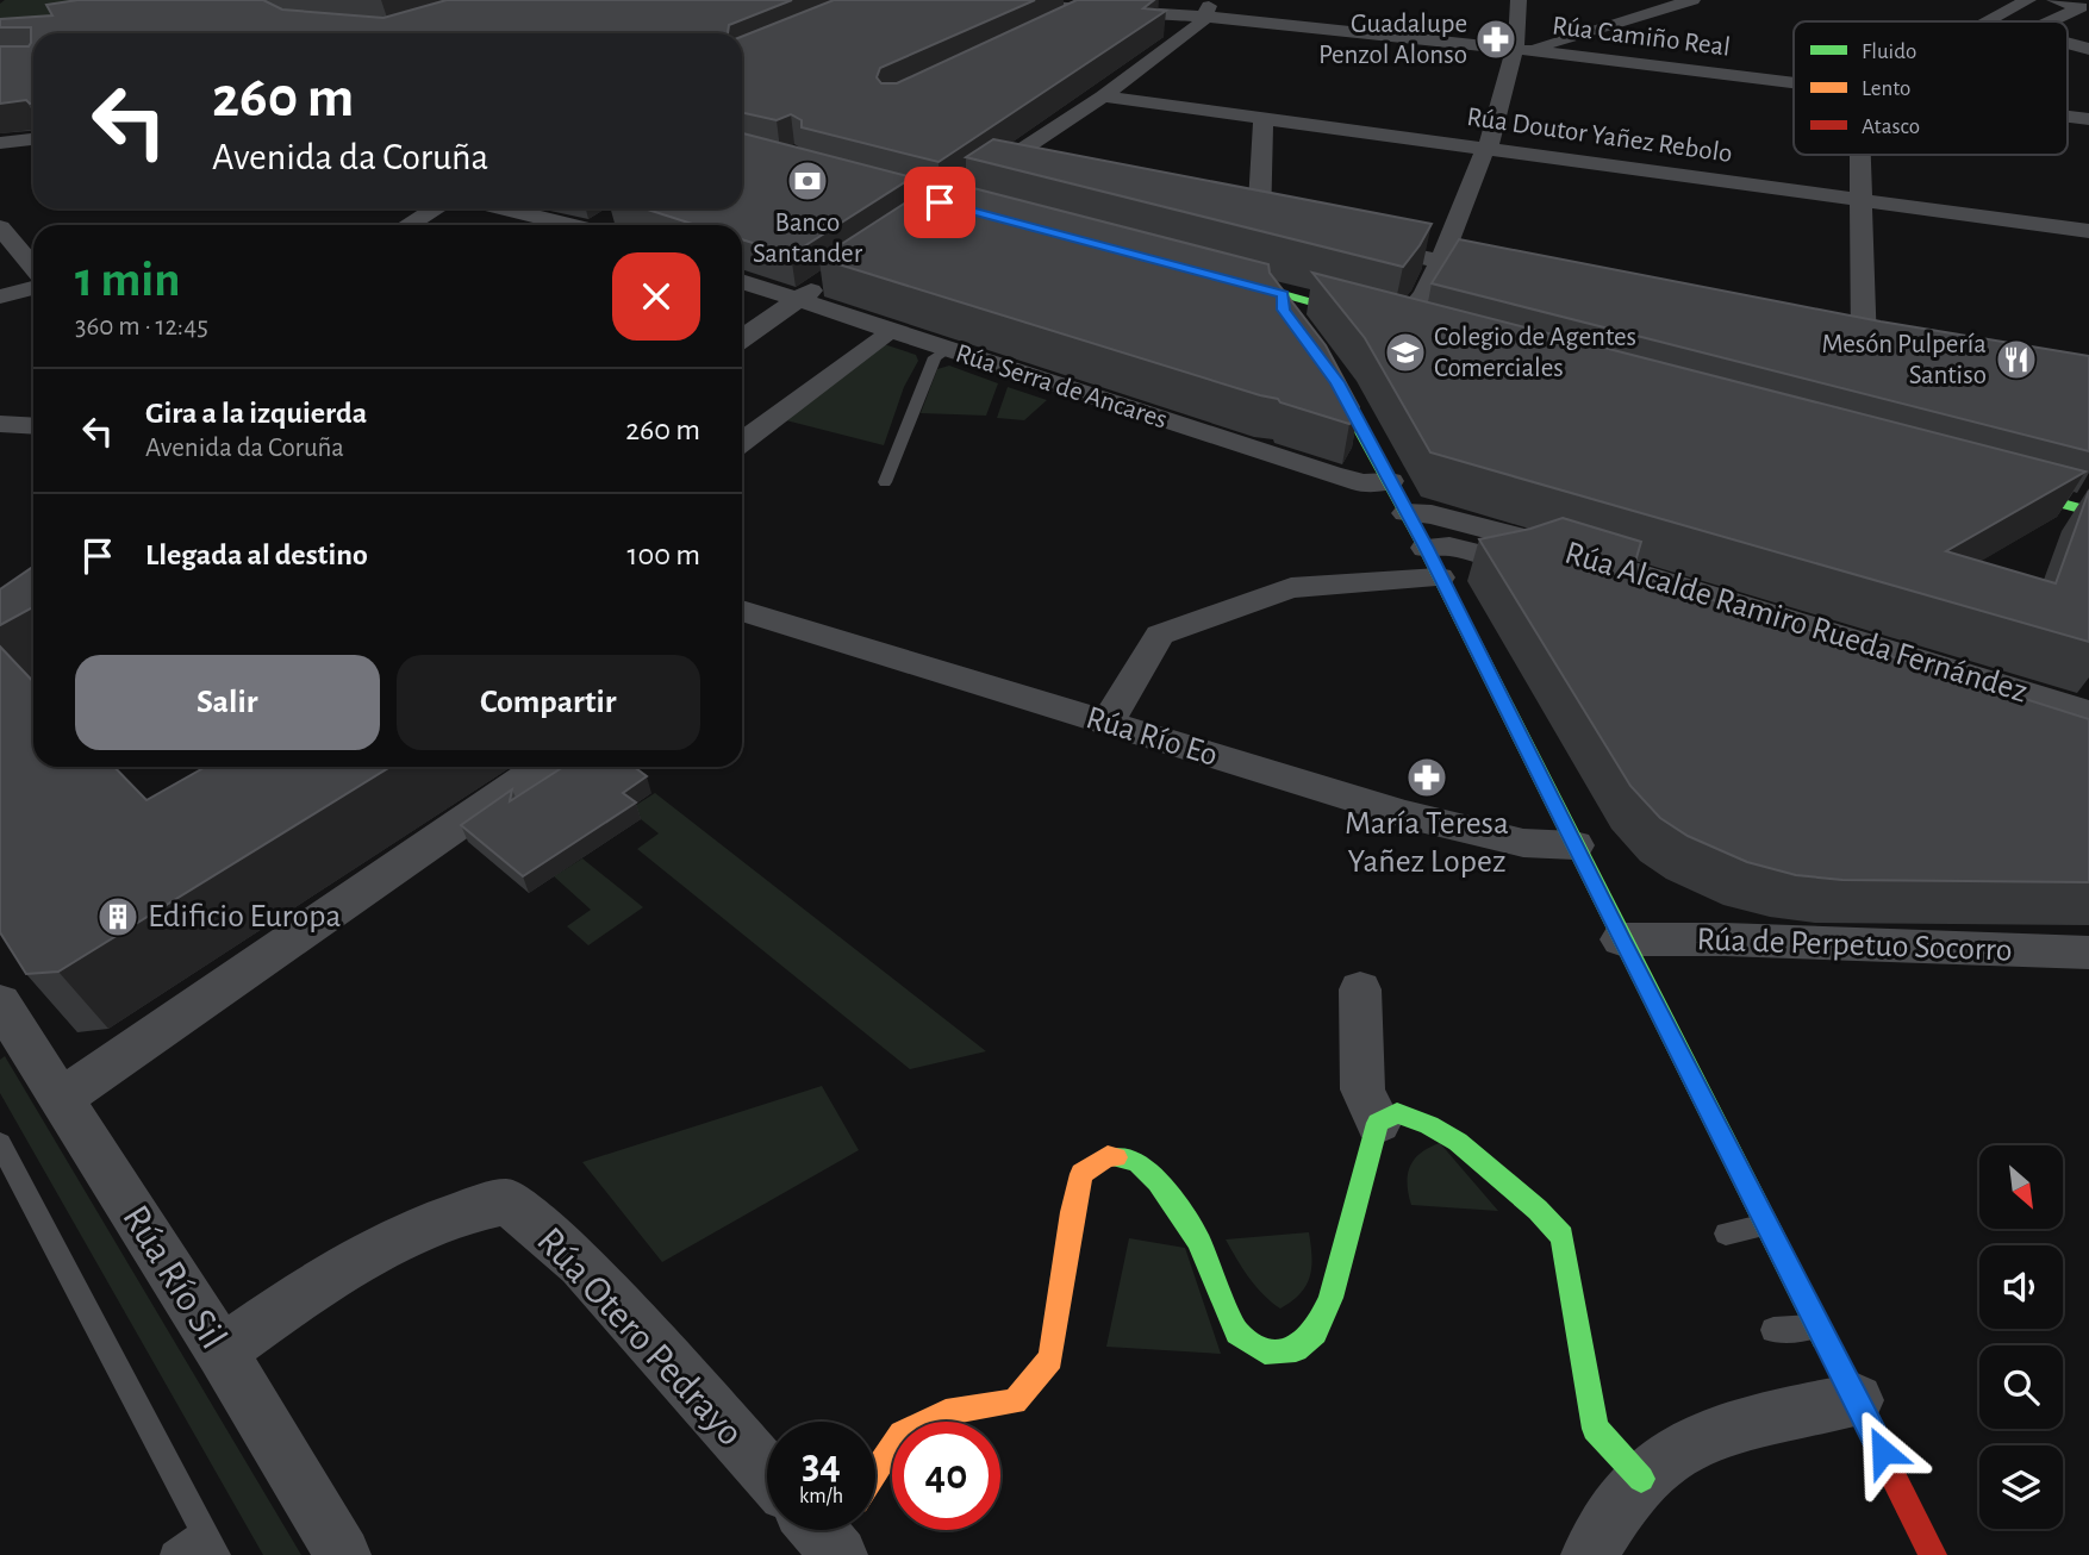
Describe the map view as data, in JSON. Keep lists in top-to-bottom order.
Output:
{
  "streets": {
    "street": [
      "Rúa Camiño Real",
      "Rúa Doutor Yañez Rebolo",
      "Rúa Serra de Ancares",
      "Rúa Alcalde Ramiro Rueda Fernández",
      "Rúa Río Eo",
      "Rúa de Perpetuo Socorro",
      "Rúa Río Sil",
      "Rúa Otero Pedrayo"
    ]
  },
  "crossings": [
    ["Rúa Río Sil", "Rúa Otero Pedrayo"]
  ],
  "places": {
    "pharmacy": ["Guadalupe Penzol Alonso", "María Teresa Yañez Lopez"],
    "bank": ["Banco Santander"],
    "school or university": ["Colegio de Agentes Comerciales"],
    "restaurant": ["Mesón Pulpería Santiso"],
    "building": ["Edificio Europa"]
  },
  "legend": ["Fluido", "Lento", "Atasco"],
  "north": "bottom right",
  "page": {
    "turn": ["260 m", "Avenida da Coruña"],
    "heading": ["1 min", "360 m · 12:45"],
    "list": [
      {
        "name": "Gira a la izquierda",
        "note": "Avenida da Coruña",
        "value": "260 m"
      },
      {
        "name": "Llegada al destino",
        "value": "100 m"
      }
    ],
    "buttons": ["Salir", "Compartir"],
    "speed": "34 km/h",
    "limit": "40"
  }
}
